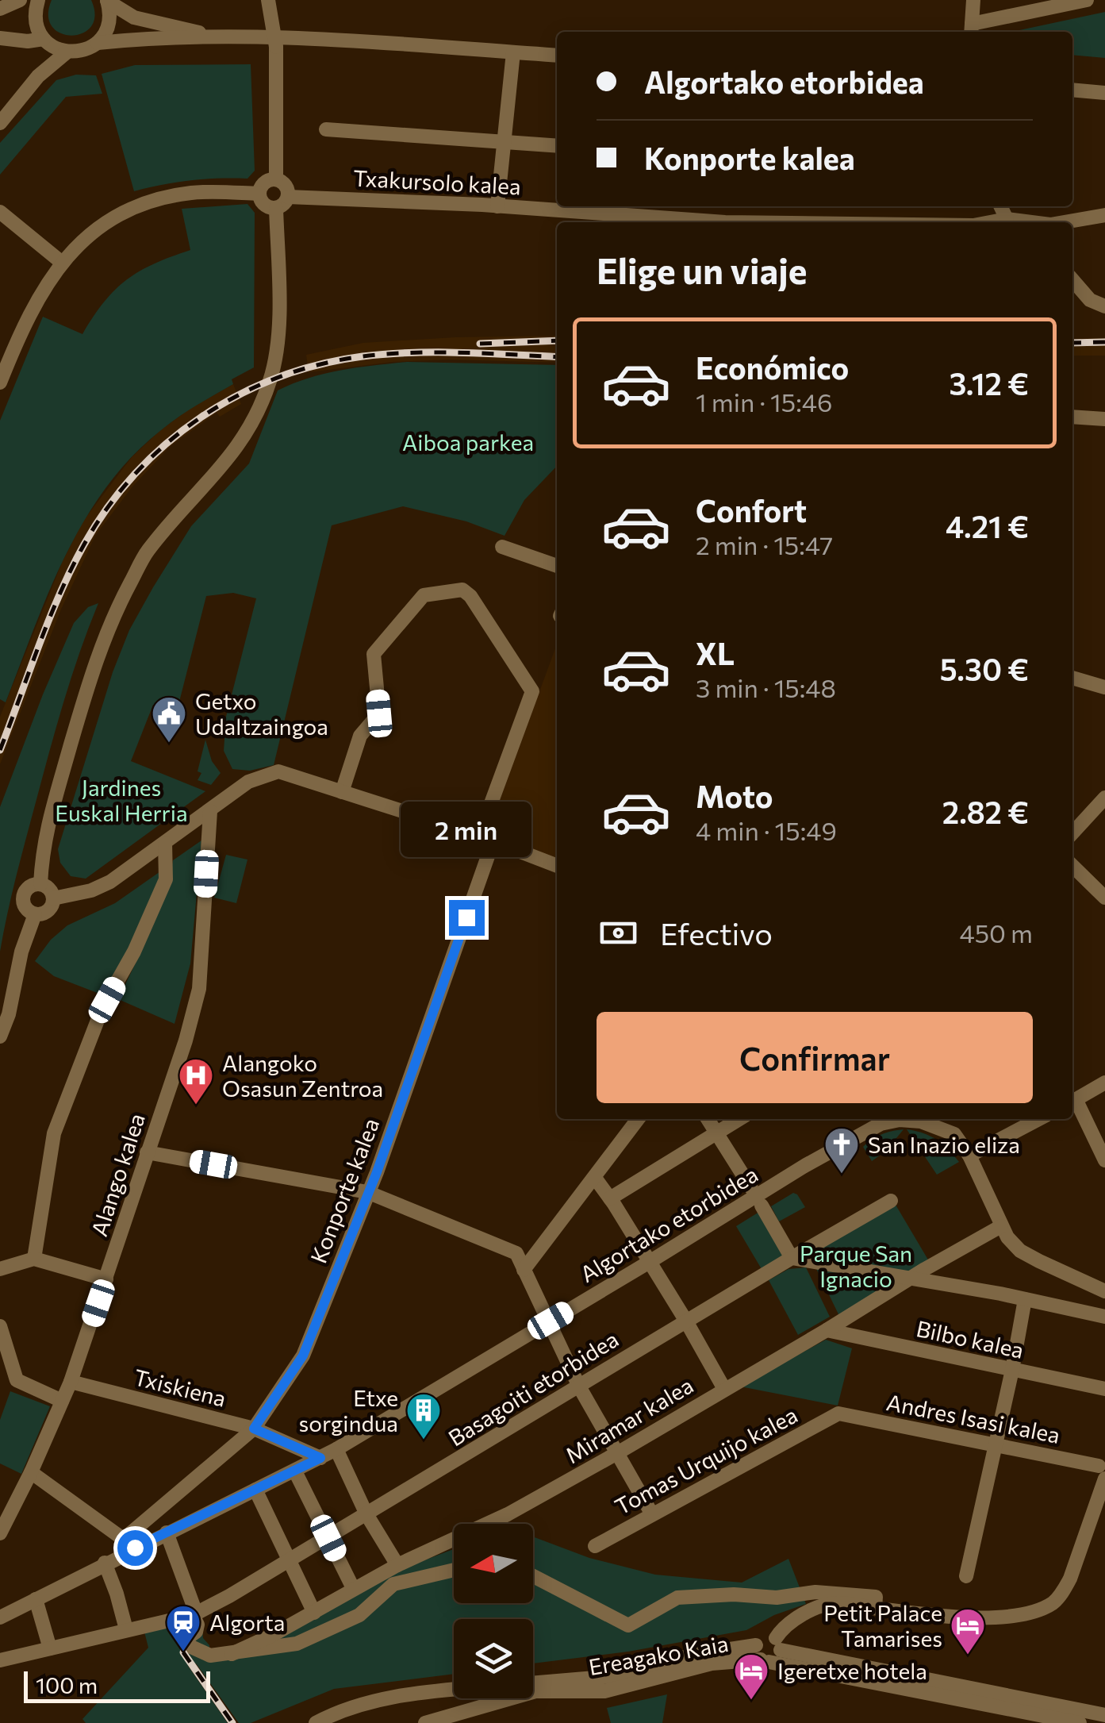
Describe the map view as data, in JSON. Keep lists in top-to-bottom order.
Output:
{
  "streets": {
    "street": [
      "Txakursolo kalea",
      "Alango kalea",
      "Konporte kalea",
      "Algortako etorbidea",
      "Bilbo kalea",
      "Txiskiena",
      "Basagoiti etorbidea",
      "Andres Isasi kalea",
      "Miramar kalea",
      "Tomas Urquijo kalea",
      "Ereagako Kaia"
    ]
  },
  "crossings": [
    ["Alango kalea", "Txiskiena"],
    ["Konporte kalea", "Algortako etorbidea"],
    ["Konporte kalea", "Txiskiena"],
    ["Algortako etorbidea", "Txiskiena"],
    ["Algortako etorbidea", "Miramar kalea"],
    ["Bilbo kalea", "Miramar kalea"],
    ["Andres Isasi kalea", "Tomas Urquijo kalea"]
  ],
  "parks": ["Aiboa parkea", "Jardines Euskal Herria", "Parque San Ignacio"],
  "places": {
    "public building": ["Getxo Udaltzaingoa"],
    "hospital": ["Alangoko Osasun Zentroa"],
    "church": ["San Inazio eliza"],
    "building": ["Etxe sorgindua"],
    "station": ["Algorta"],
    "hotel": ["Petit Palace Tamarises", "Igeretxe hotela"]
  },
  "scale_bar": "100 m",
  "north": "left",
  "page": {
    "banner": ["Algortako etorbidea", "Konporte kalea"],
    "heading": "Elige un viaje",
    "list": [
      {
        "name": "Económico",
        "note": "1 min · 15:46",
        "value": "3.12 €"
      },
      {
        "name": "Confort",
        "note": "2 min · 15:47",
        "value": "4.21 €"
      },
      {
        "name": "XL",
        "note": "3 min · 15:48",
        "value": "5.30 €"
      },
      {
        "name": "Moto",
        "note": "4 min · 15:49",
        "value": "2.82 €"
      }
    ],
    "bubble": "2 min",
    "pay": ["Efectivo", "450 m"],
    "buttons": "Confirmar",
    "scale": "100 m"
  }
}
